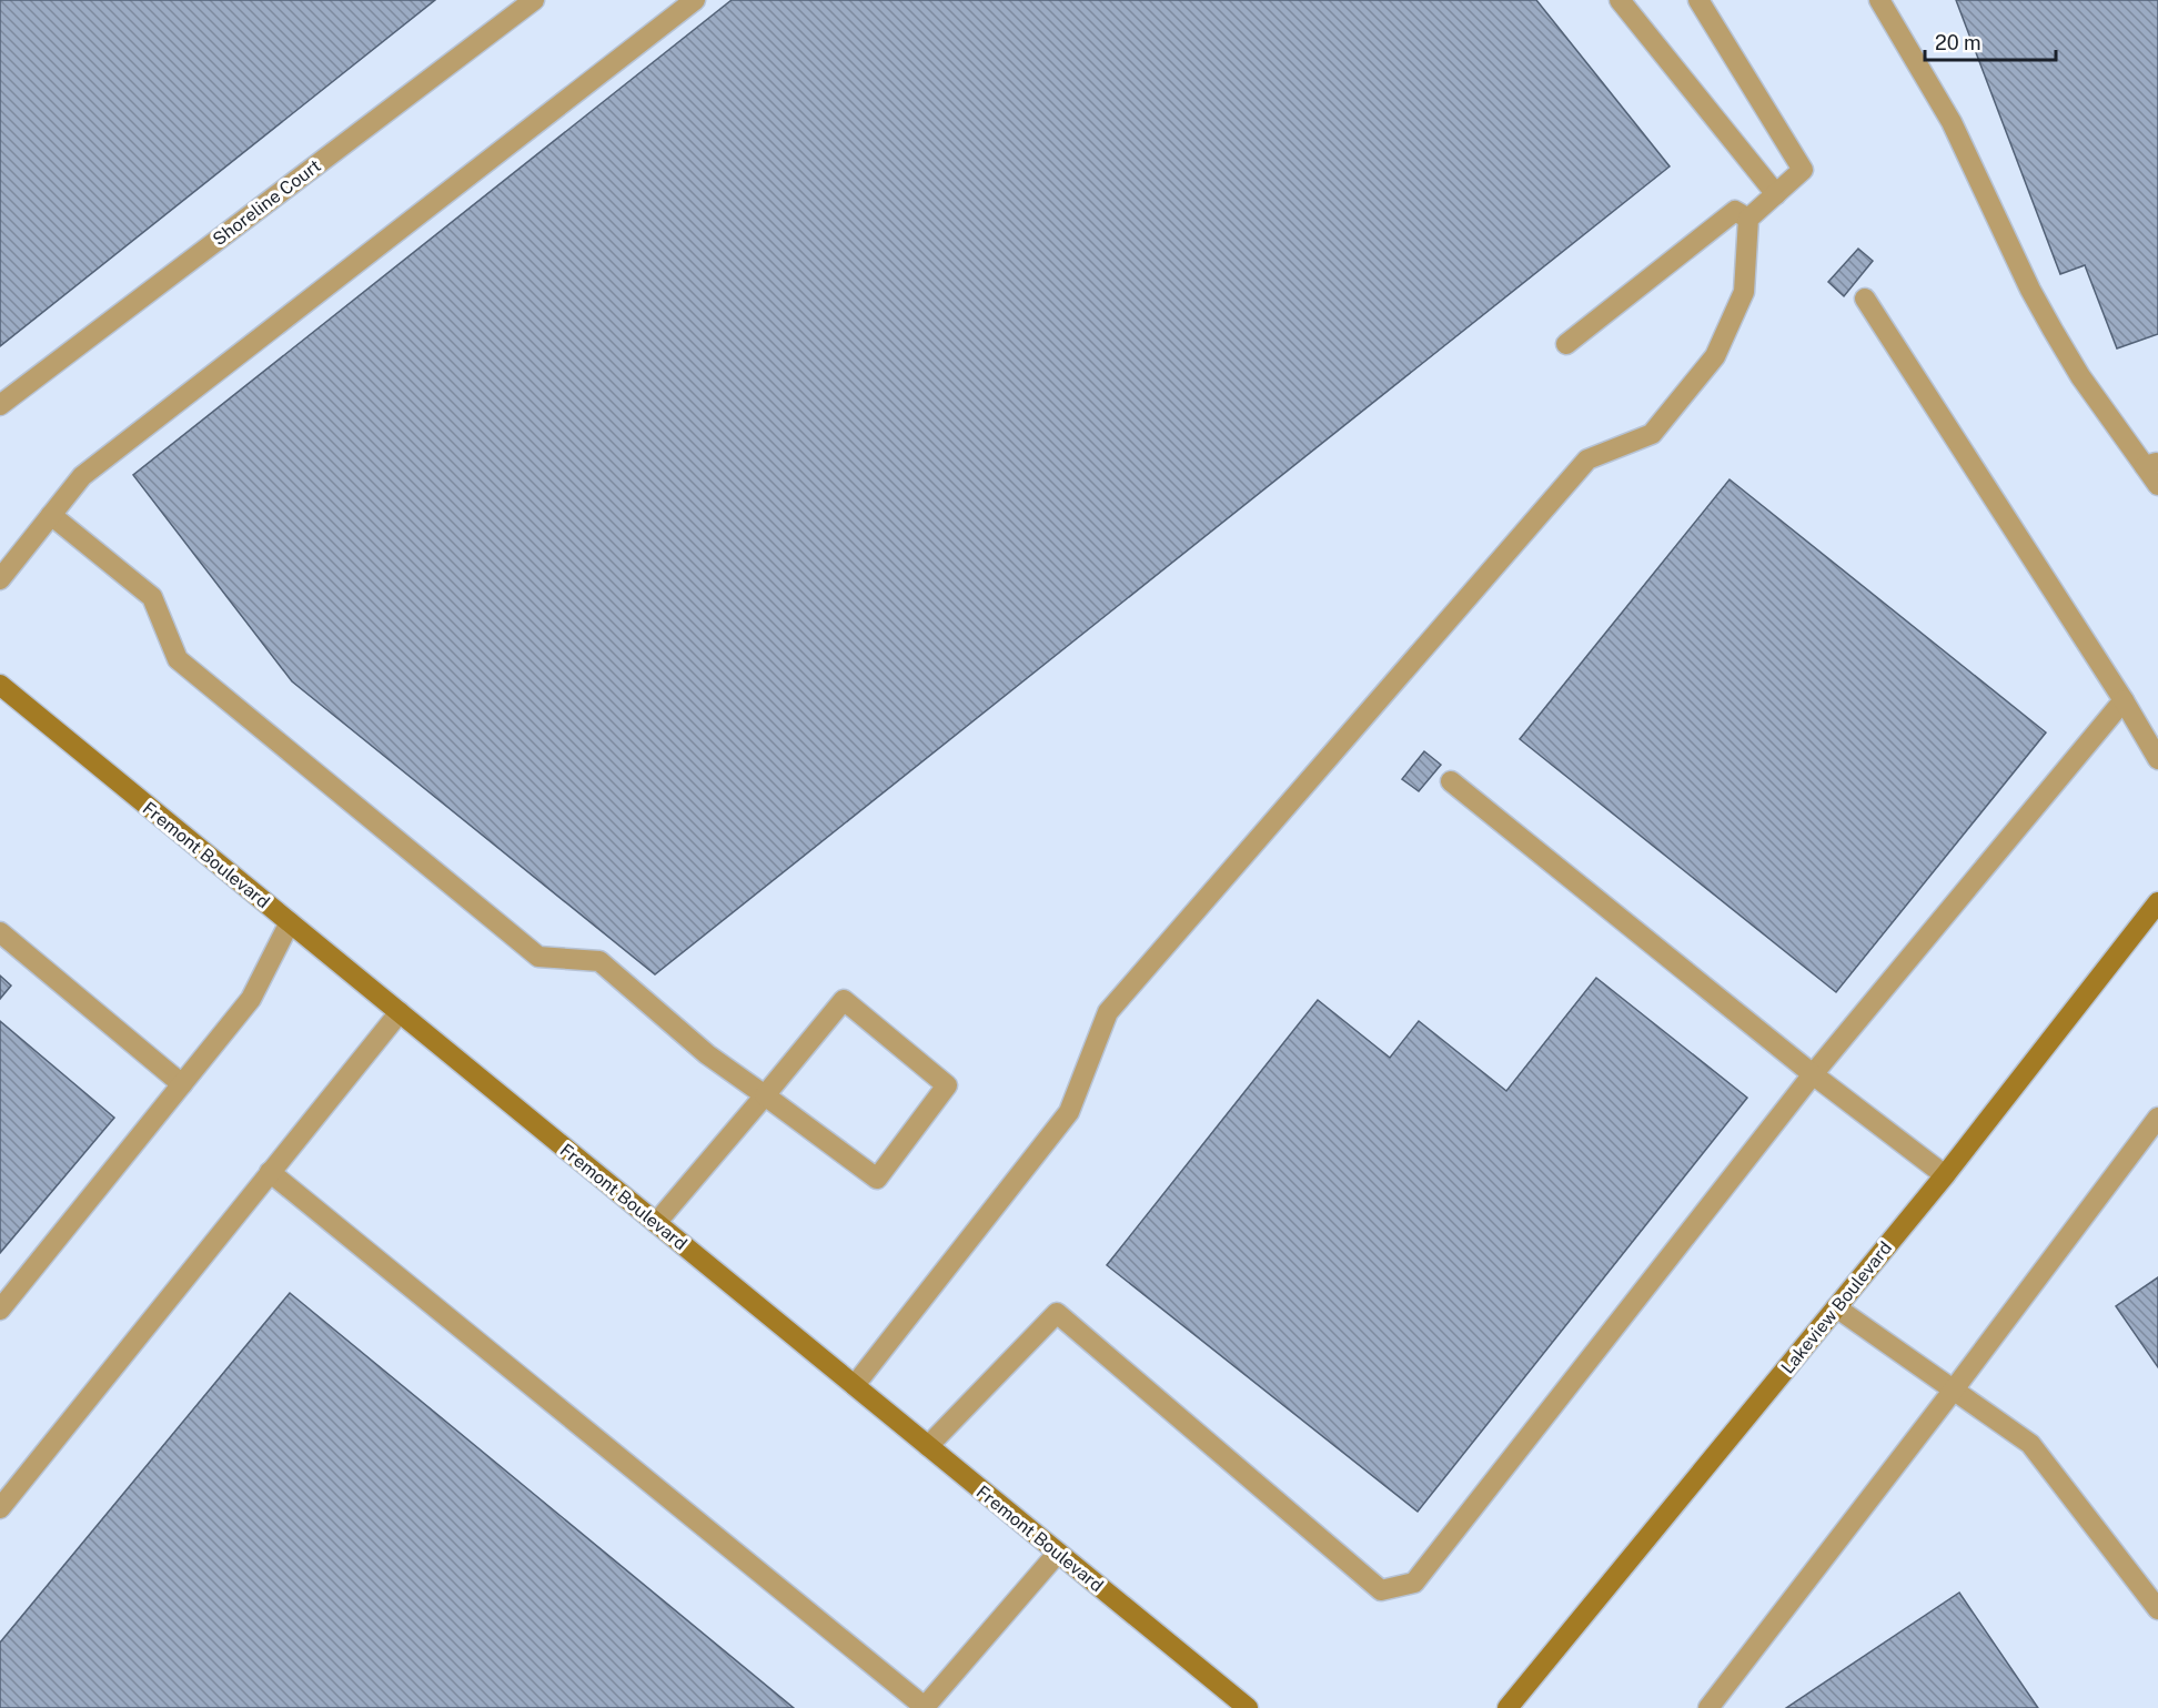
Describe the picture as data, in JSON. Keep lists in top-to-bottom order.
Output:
{
  "streets": {
    "main road": ["Fremont Boulevard", "Lakeview Boulevard"],
    "lane": ["Shoreline Court"]
  },
  "scale_bar": "20 m"
}
